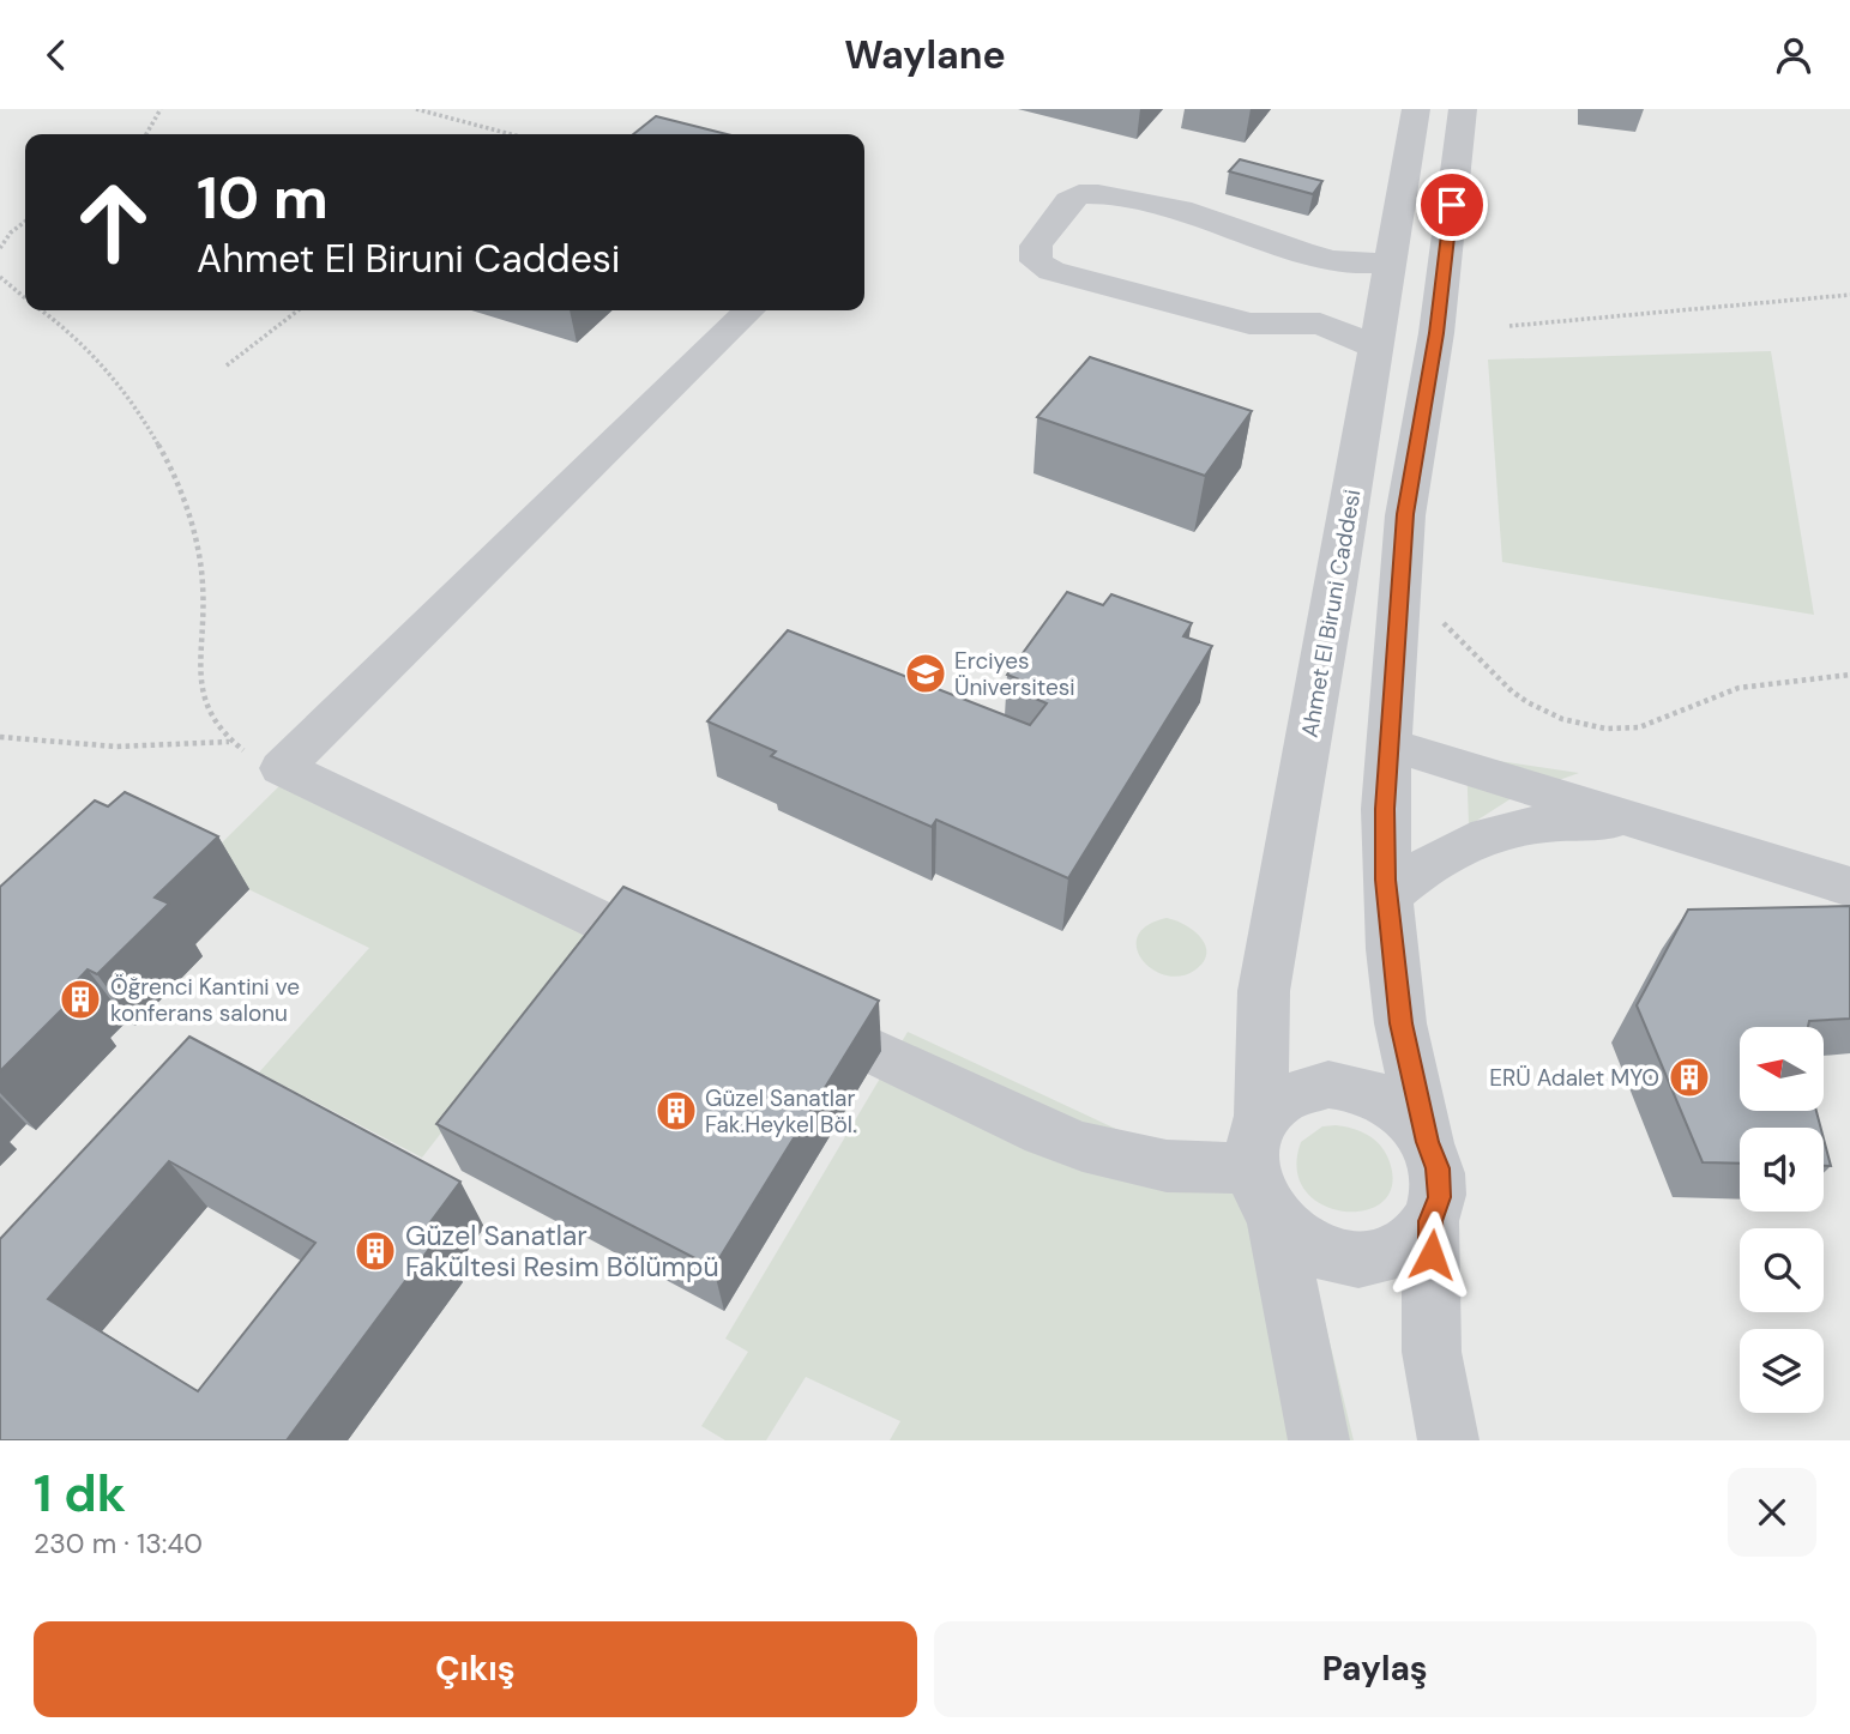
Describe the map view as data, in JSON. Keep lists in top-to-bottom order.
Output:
{
  "streets": {
    "street": ["Ahmet El Biruni Caddesi"]
  },
  "places": {
    "school or university": ["Erciyes Üniversitesi"],
    "building": [
      "Öğrenci Kantini ve konferans salonu",
      "ERÜ Adalet MYO",
      "Güzel Sanatlar Fak.Heykel Böl.",
      "Güzel Sanatlar Fakültesi Resim Bölümpü"
    ]
  },
  "north": "left",
  "page": {
    "header": "Waylane",
    "turn": ["10 m", "Ahmet El Biruni Caddesi"],
    "heading": ["1 dk", "230 m · 13:40"],
    "buttons": ["Çıkış", "Paylaş"]
  }
}
